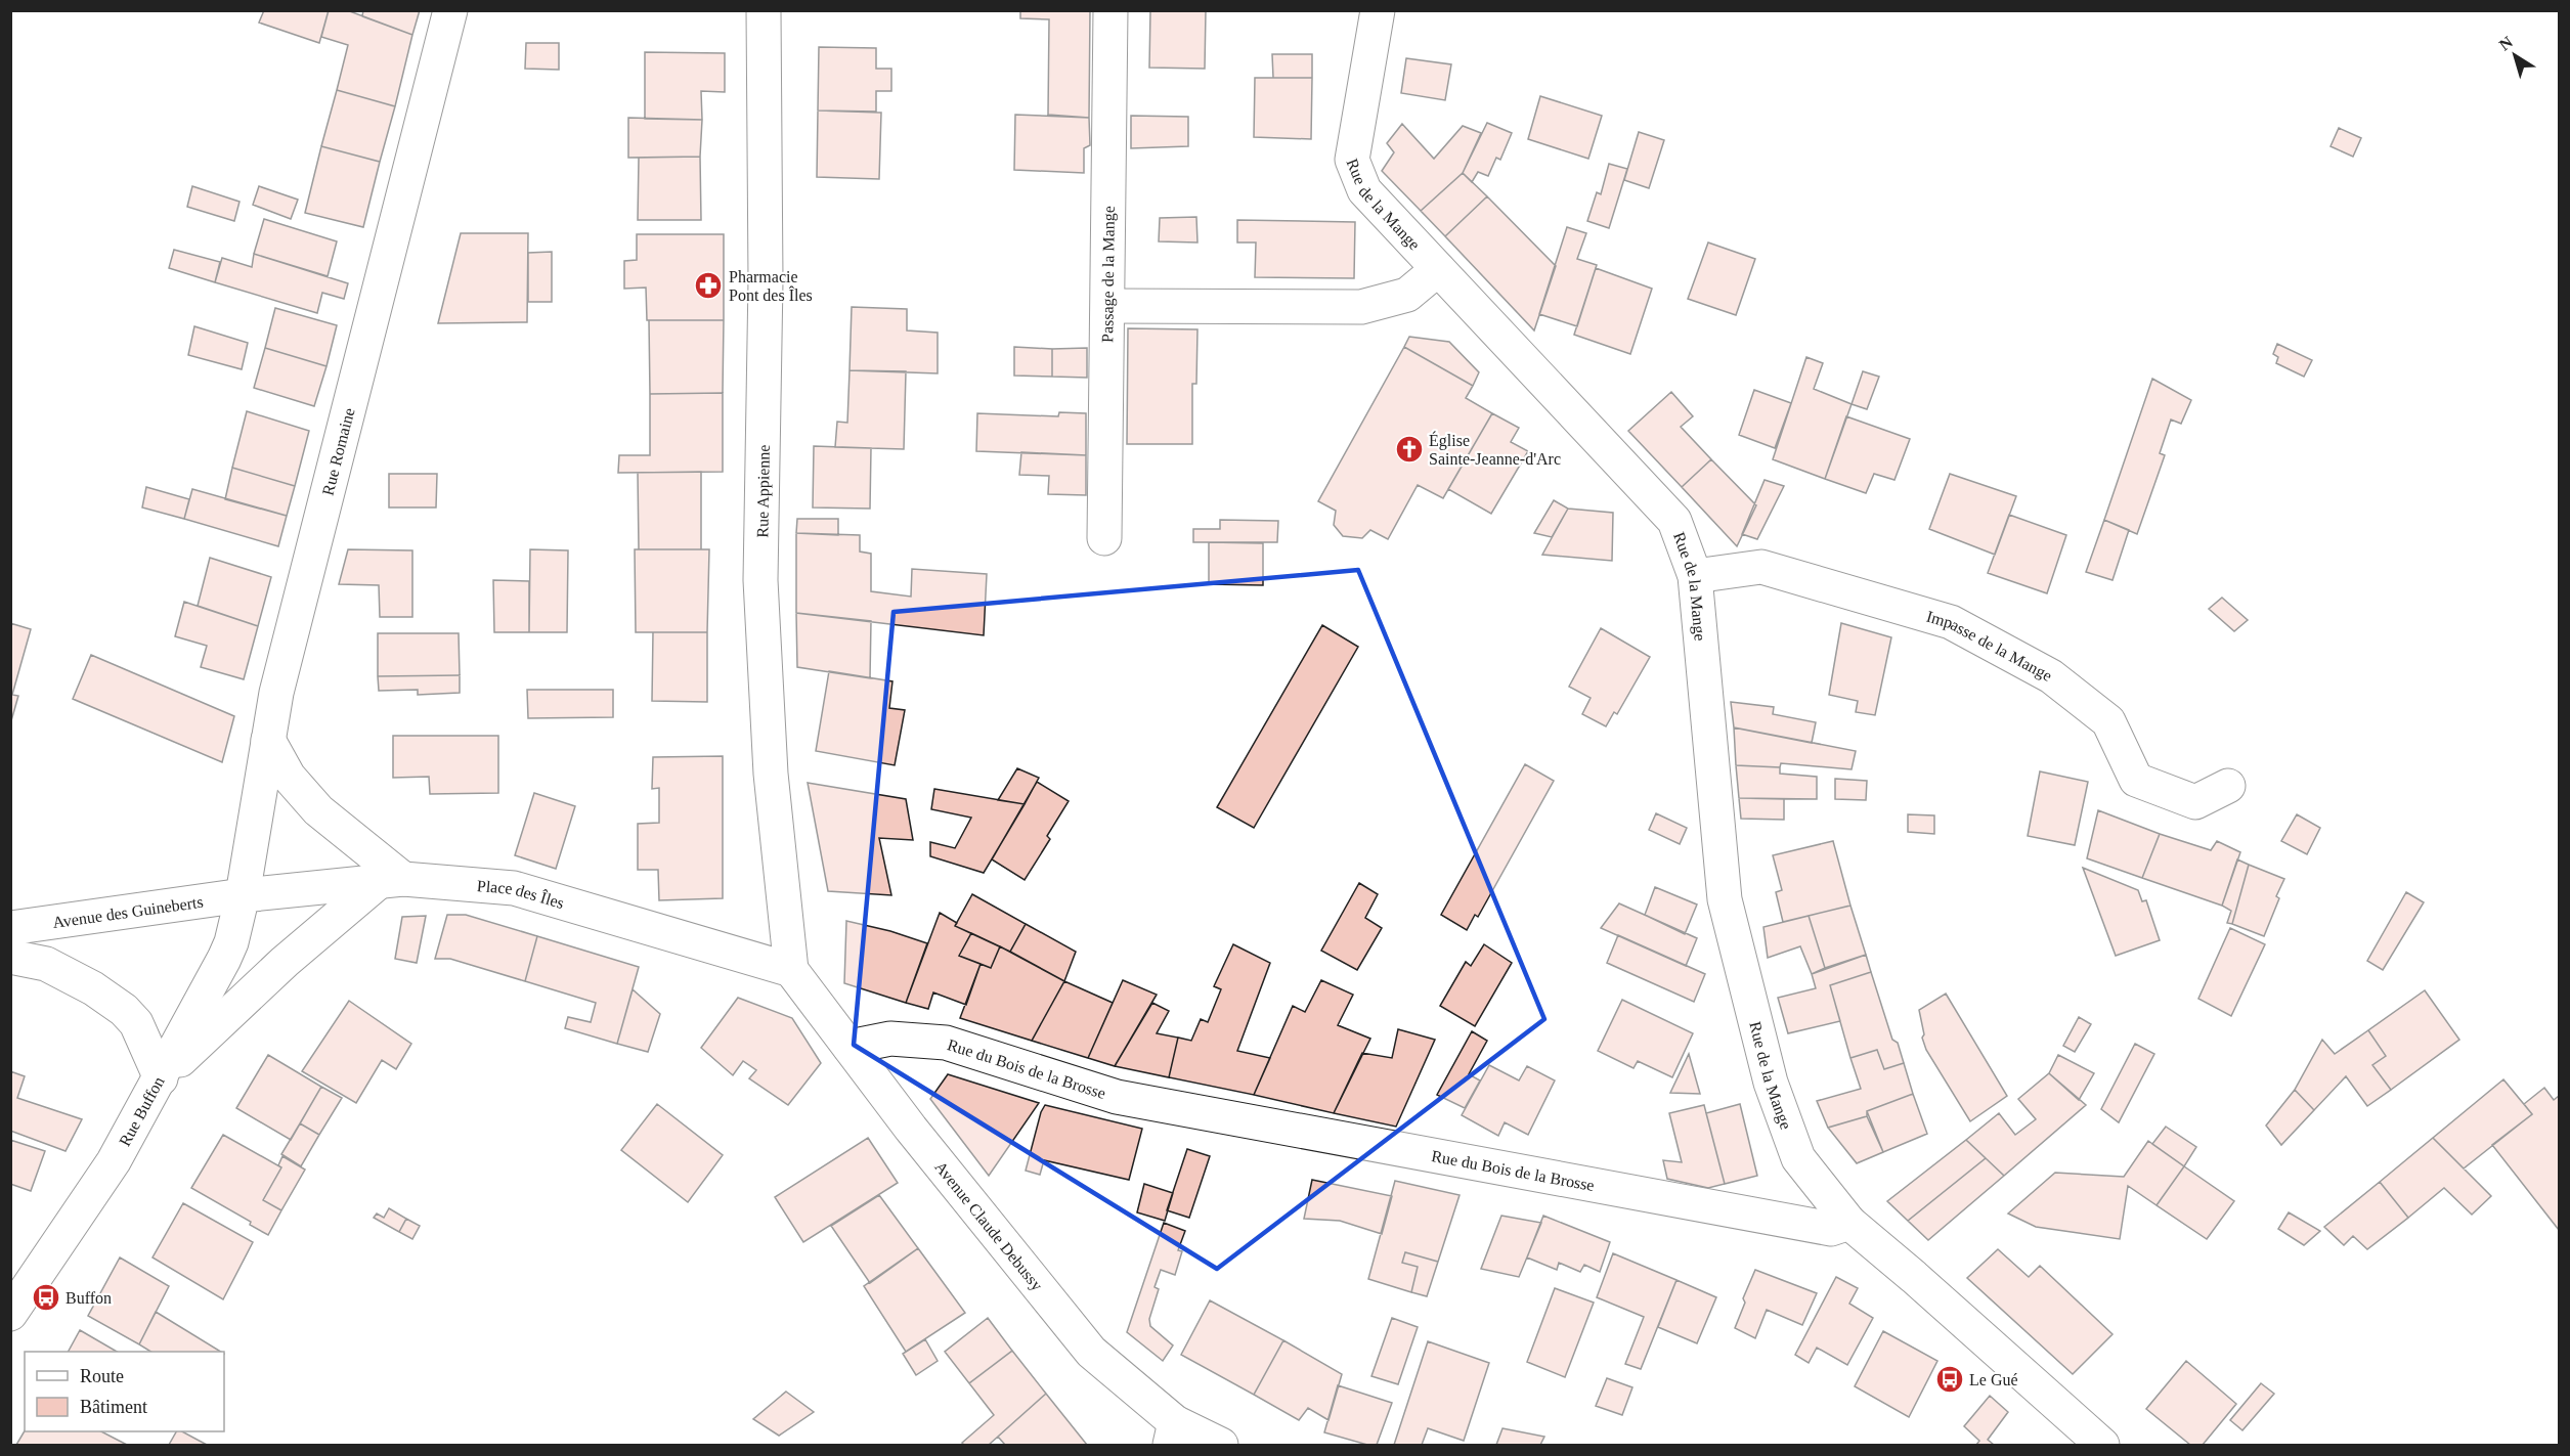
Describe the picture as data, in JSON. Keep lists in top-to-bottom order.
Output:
{
  "streets": {
    "street": [
      "Rue de la Mange",
      "Passage de la Mange",
      "Rue Romaine",
      "Rue Appienne",
      "Impasse de la Mange",
      "Place des Îles",
      "Avenue des Guineberts",
      "Rue du Bois de la Brosse",
      "Rue Buffon",
      "Avenue Claude Debussy"
    ]
  },
  "crossings": [
    ["Rue de la Mange", "Impasse de la Mange"],
    ["Rue de la Mange", "Rue du Bois de la Brosse"],
    ["Rue Romaine", "Place des Îles"],
    ["Rue Romaine", "Avenue des Guineberts"],
    ["Rue Romaine", "Rue Buffon"],
    ["Rue Appienne", "Place des Îles"],
    ["Rue Appienne", "Avenue Claude Debussy"],
    ["Place des Îles", "Avenue des Guineberts"],
    ["Place des Îles", "Rue Buffon"],
    ["Place des Îles", "Avenue Claude Debussy"],
    ["Avenue des Guineberts", "Rue Buffon"],
    ["Rue du Bois de la Brosse", "Avenue Claude Debussy"]
  ],
  "places": {
    "pharmacy": ["Pharmacie Pont des Îles"],
    "church": ["Église Sainte-Jeanne-d'Arc"],
    "bus stop": ["Buffon", "Le Gué"]
  },
  "legend": ["Route", "Bâtiment"],
  "north": "top left"
}
